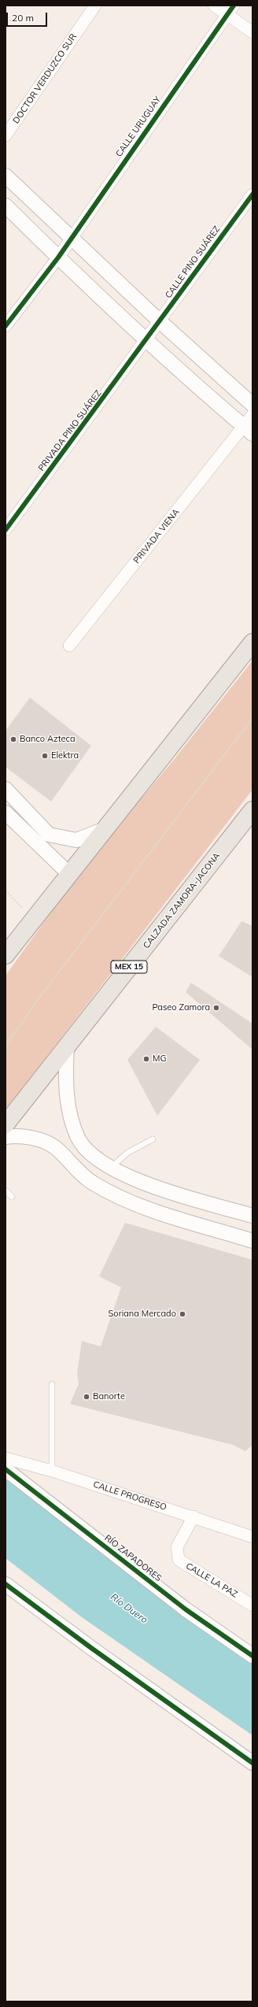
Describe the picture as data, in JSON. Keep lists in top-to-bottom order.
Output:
{
  "streets": {
    "main road": ["CALZADA ZAMORA-JACONA", "MEX 15"],
    "street": [
      "DOCTOR VERDUZCO SUR",
      "CALLE URUGUAY",
      "CALLE PINO SUÁREZ",
      "PRIVADA PINO SUÁREZ",
      "PRIVADA VIENA",
      "CALLE PROGRESO",
      "RÍO ZAPADORES",
      "CALLE LA PAZ"
    ]
  },
  "crossings": [
    ["CALLE PINO SUÁREZ", "PRIVADA PINO SUÁREZ"],
    ["CALLE PROGRESO", "CALLE LA PAZ"]
  ],
  "water": ["Río Duero"],
  "places": [
    "Banco Azteca",
    "Elektra",
    "Paseo Zamora",
    "MG",
    "Soriana Mercado",
    "Banorte"
  ],
  "scale_bar": "20 m"
}
